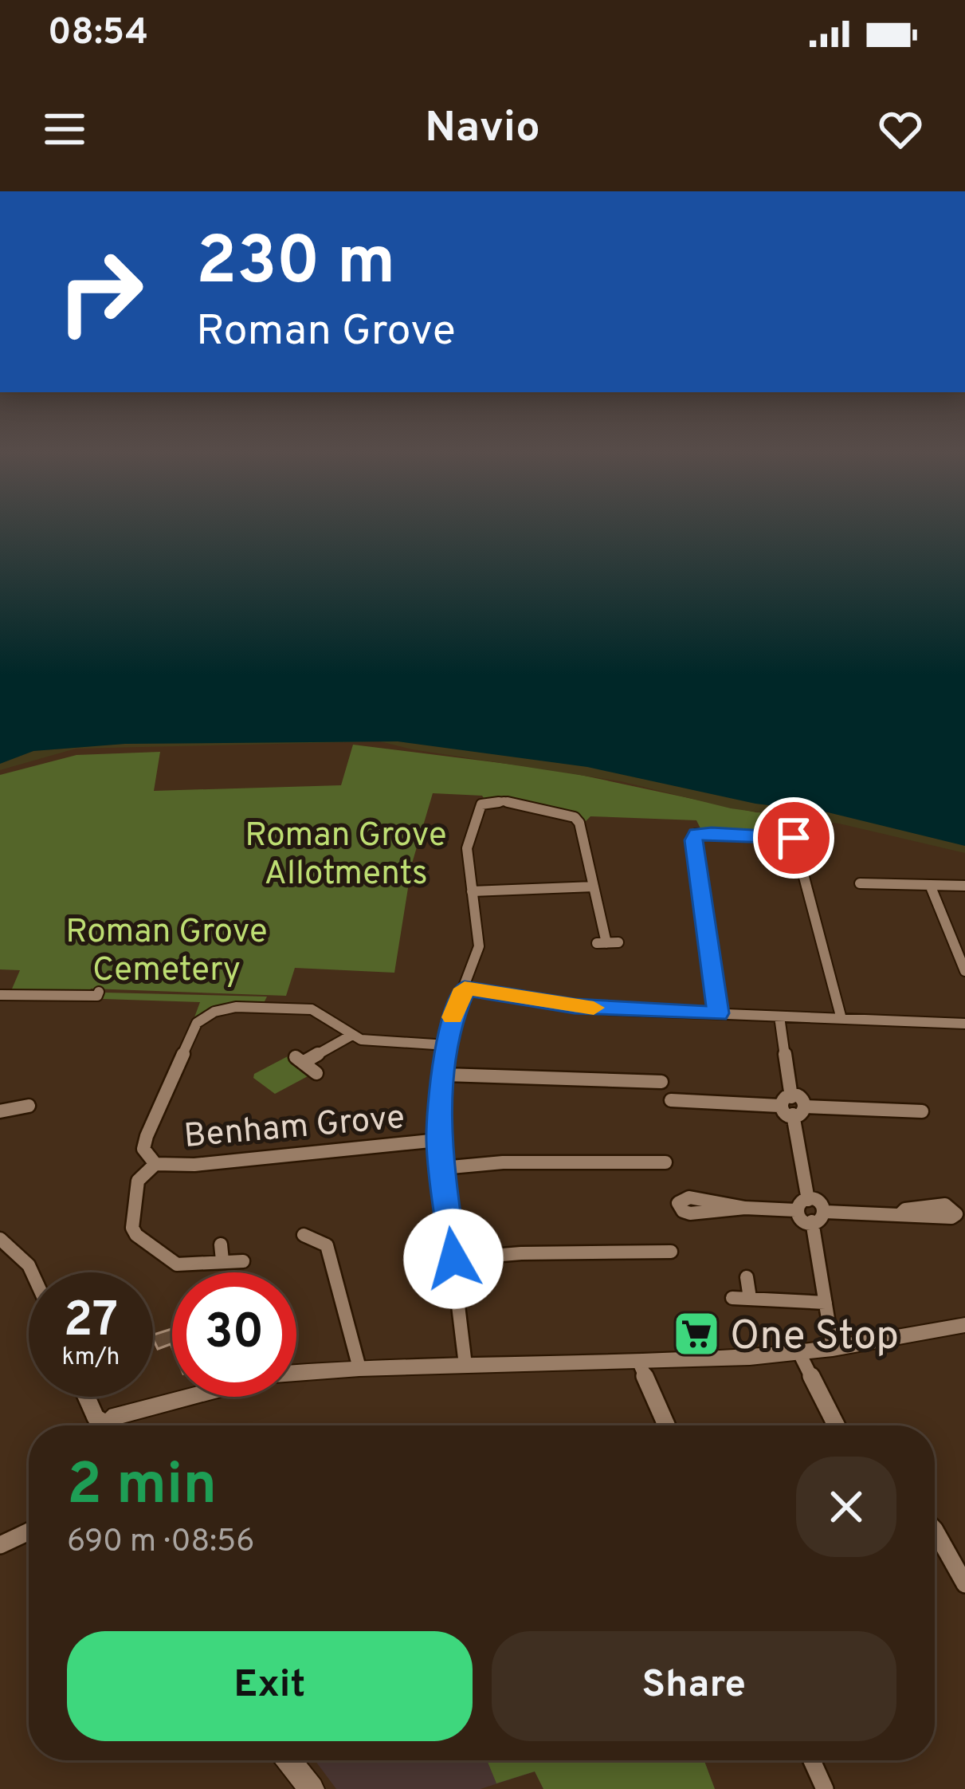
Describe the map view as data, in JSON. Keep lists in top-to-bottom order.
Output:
{
  "streets": {
    "street": ["Benham Grove"]
  },
  "parks": ["Roman Grove Allotments", "Roman Grove Cemetery"],
  "places": {
    "supermarket": ["One Stop"]
  },
  "page": {
    "status": "08:54",
    "header": "Navio",
    "turn": ["230 m", "Roman Grove"],
    "speed": "27 km/h",
    "limit": "30",
    "heading": ["2 min", "690 m · 08:56"],
    "buttons": ["Exit", "Share"]
  }
}
